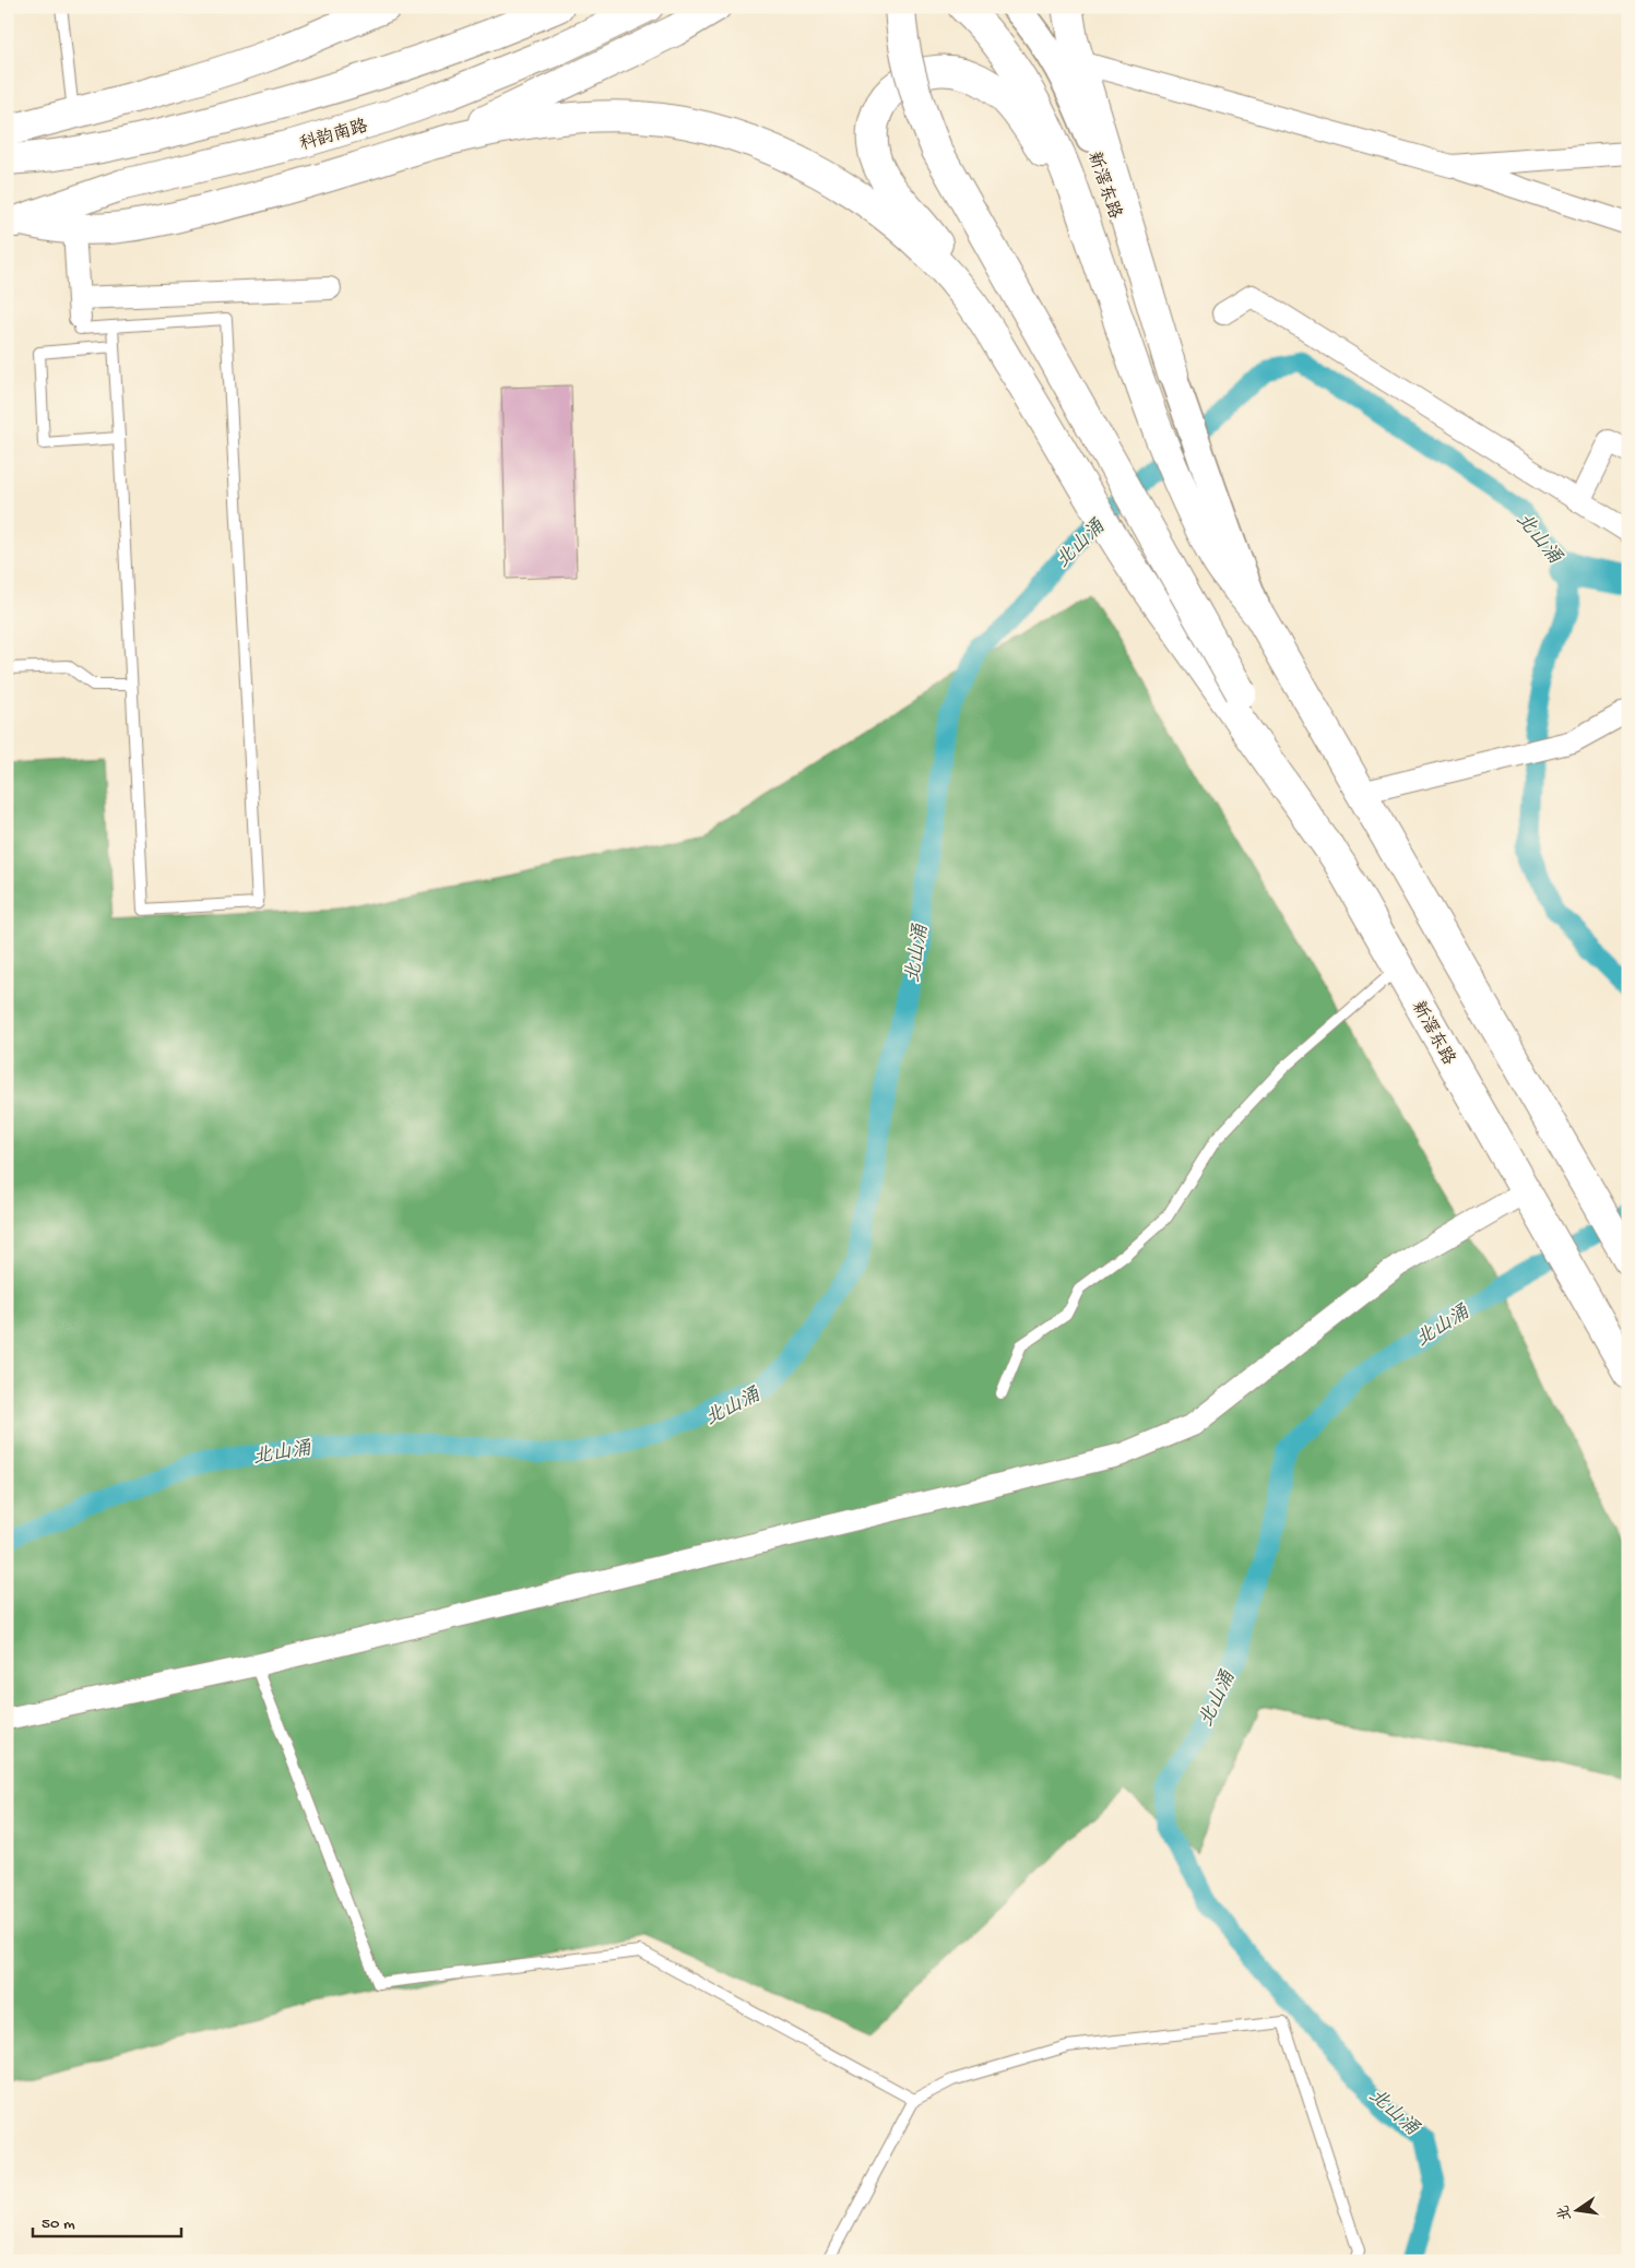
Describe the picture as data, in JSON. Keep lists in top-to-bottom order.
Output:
{
  "streets": {
    "highway": ["科韵南路", "新滘东路"]
  },
  "water": ["北山涌"],
  "scale_bar": "50 m",
  "north": "left"
}
